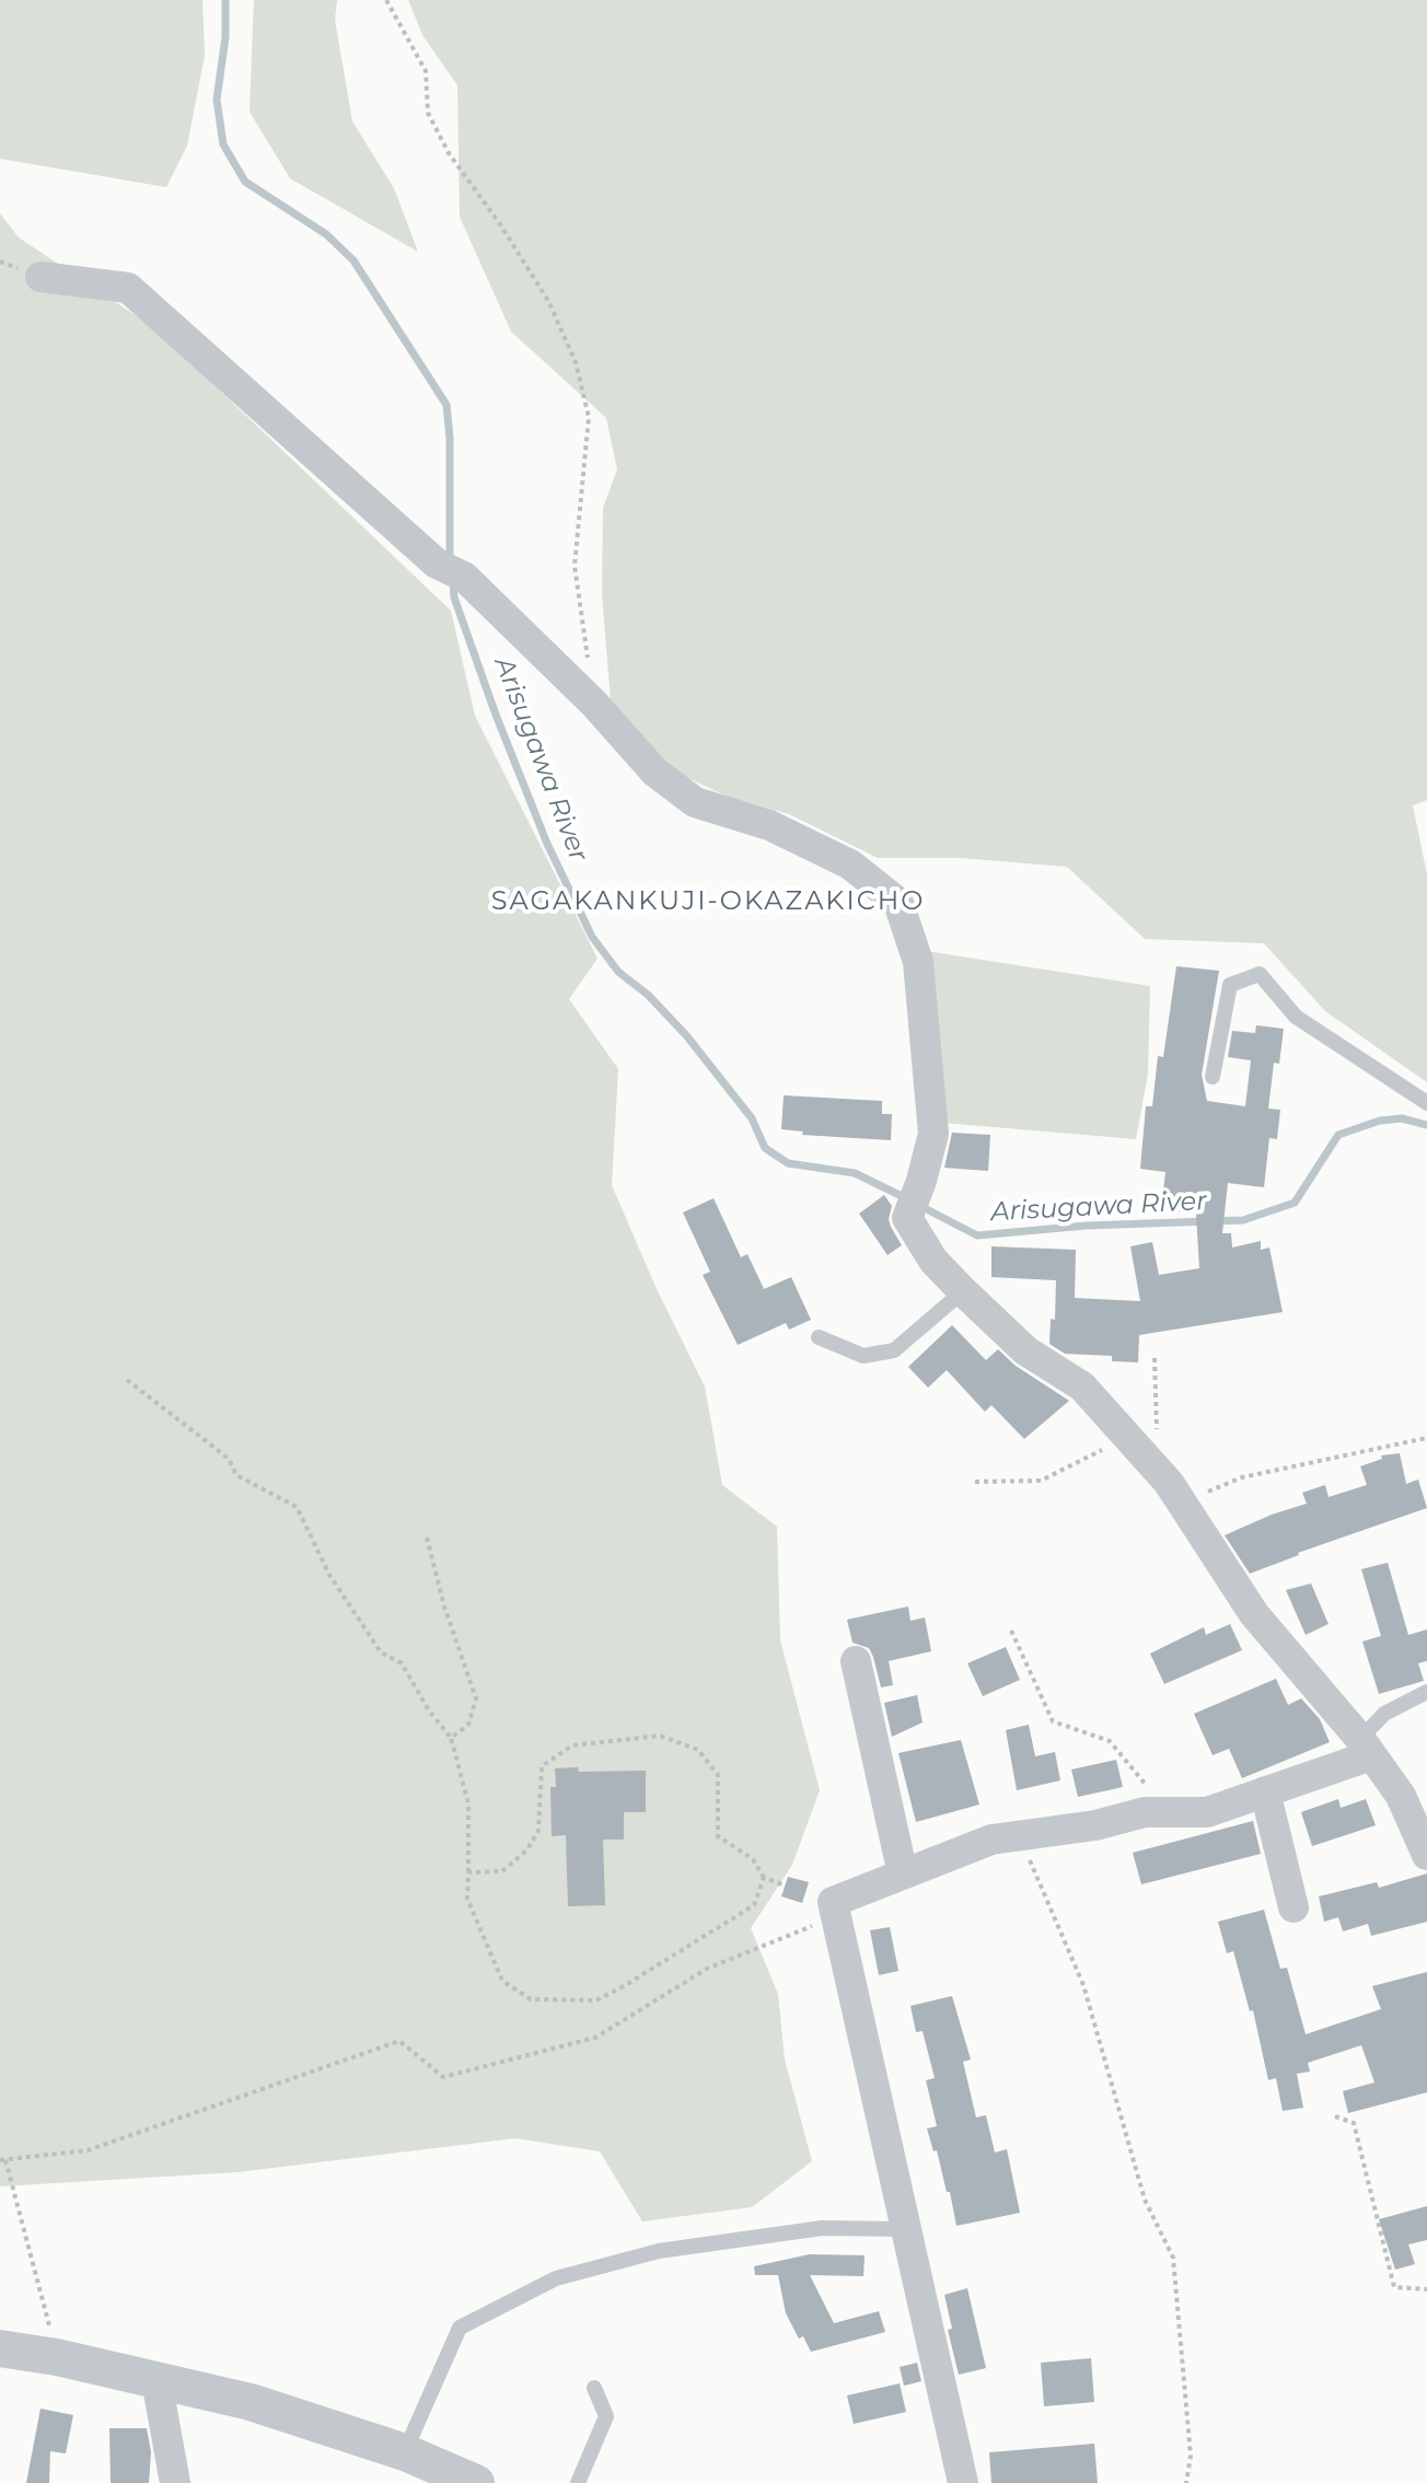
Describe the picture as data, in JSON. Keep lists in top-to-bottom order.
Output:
{
  "districts": ["SAGAKANKUJI-OKAZAKICHO"],
  "water": ["Arisugawa River"]
}
